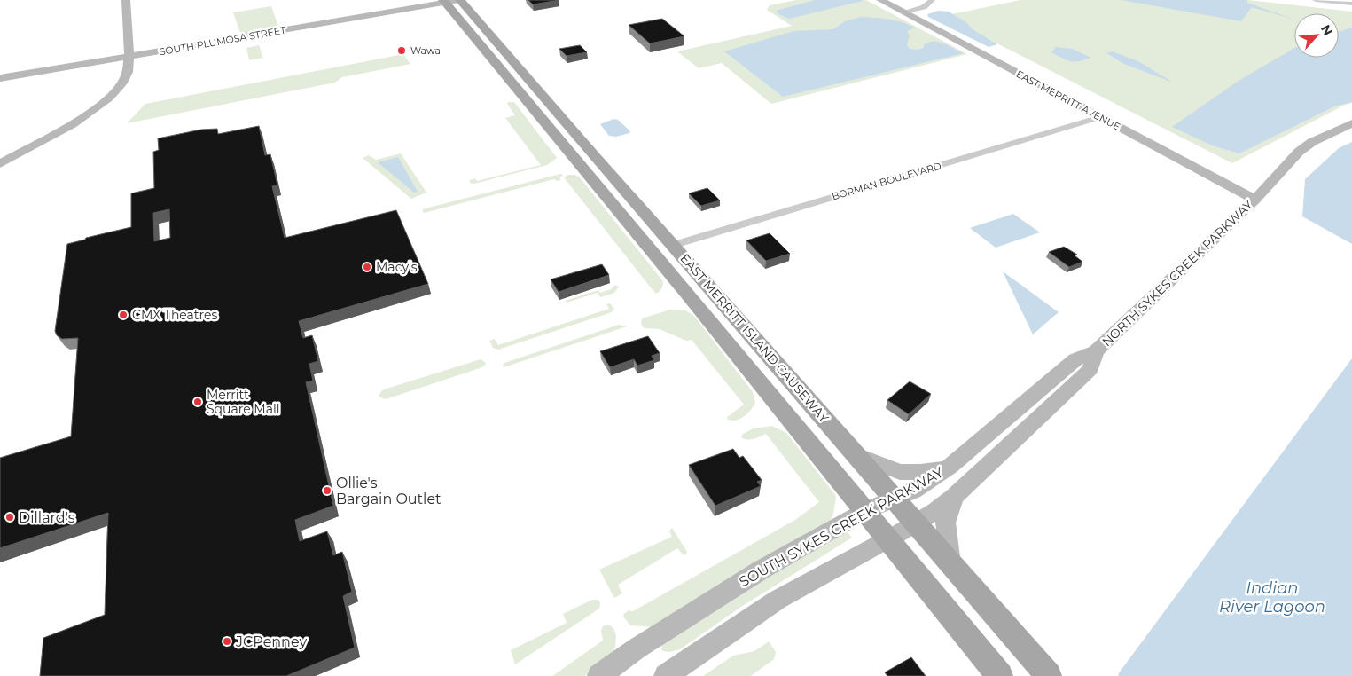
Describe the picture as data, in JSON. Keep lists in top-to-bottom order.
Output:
{
  "streets": {
    "main road": ["EAST MERRITT ISLAND CAUSEWAY"],
    "street": [
      "SOUTH PLUMOSA STREET",
      "EAST MERRITT AVENUE",
      "BORMAN BOULEVARD",
      "NORTH SYKES CREEK PARKWAY",
      "SOUTH SYKES CREEK PARKWAY"
    ]
  },
  "crossings": [
    ["SOUTH PLUMOSA STREET", "EAST MERRITT ISLAND CAUSEWAY"],
    ["EAST MERRITT AVENUE", "BORMAN BOULEVARD"],
    ["EAST MERRITT AVENUE", "NORTH SYKES CREEK PARKWAY"],
    ["BORMAN BOULEVARD", "EAST MERRITT ISLAND CAUSEWAY"],
    ["NORTH SYKES CREEK PARKWAY", "EAST MERRITT ISLAND CAUSEWAY"],
    ["NORTH SYKES CREEK PARKWAY", "SOUTH SYKES CREEK PARKWAY"],
    ["EAST MERRITT ISLAND CAUSEWAY", "SOUTH SYKES CREEK PARKWAY"]
  ],
  "water": ["Indian River Lagoon"],
  "places": [
    "Wawa",
    "Macy's",
    "CMX Theatres",
    "Merritt Square Mall",
    "Ollie's Bargain Outlet",
    "Dillard's",
    "JCPenney"
  ],
  "north": "top right"
}
